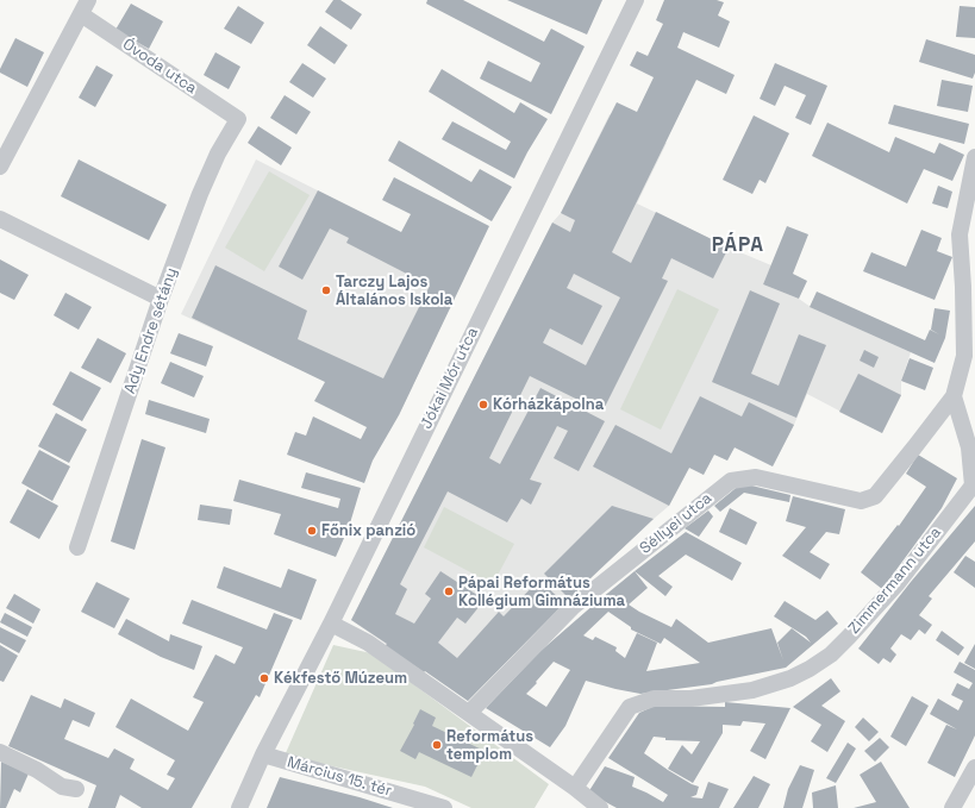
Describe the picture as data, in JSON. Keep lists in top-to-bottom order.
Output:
{
  "streets": {
    "street": [
      "Óvoda utca",
      "Ady Endre sétány",
      "Jókai Mór utca",
      "Séllyei utca",
      "Zimmermann utca",
      "Március 15. tér"
    ]
  },
  "crossings": [
    ["Óvoda utca", "Ady Endre sétány"],
    ["Jókai Mór utca", "Március 15. tér"]
  ],
  "districts": ["PÁPA"],
  "places": [
    "Tarczy Lajos Általános Iskola",
    "Kórházkápolna",
    "Főnix panzió",
    "Pápai Református Kollégium Gimnáziuma",
    "Kékfestő Múzeum",
    "Református templom"
  ]
}
